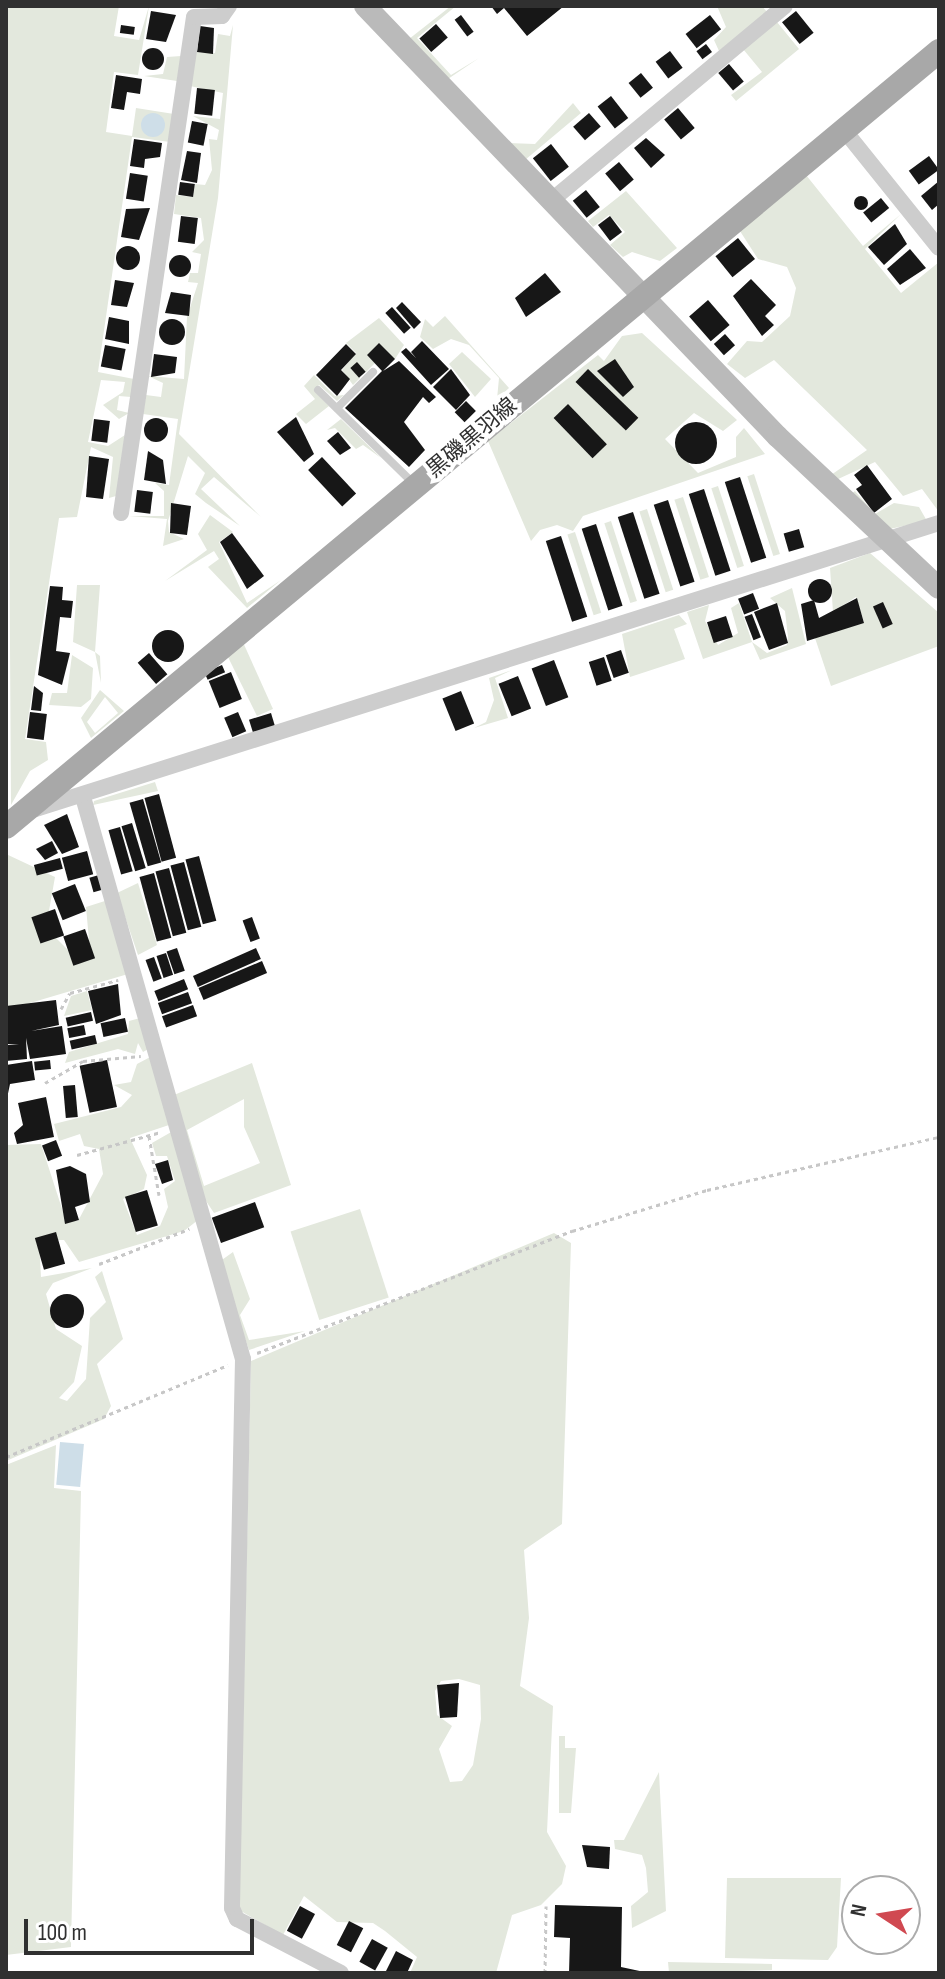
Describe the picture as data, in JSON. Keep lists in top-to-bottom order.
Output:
{
  "streets": {
    "main road": ["黒磯黒羽線"]
  },
  "scale_bar": "100 m",
  "north": "left"
}
